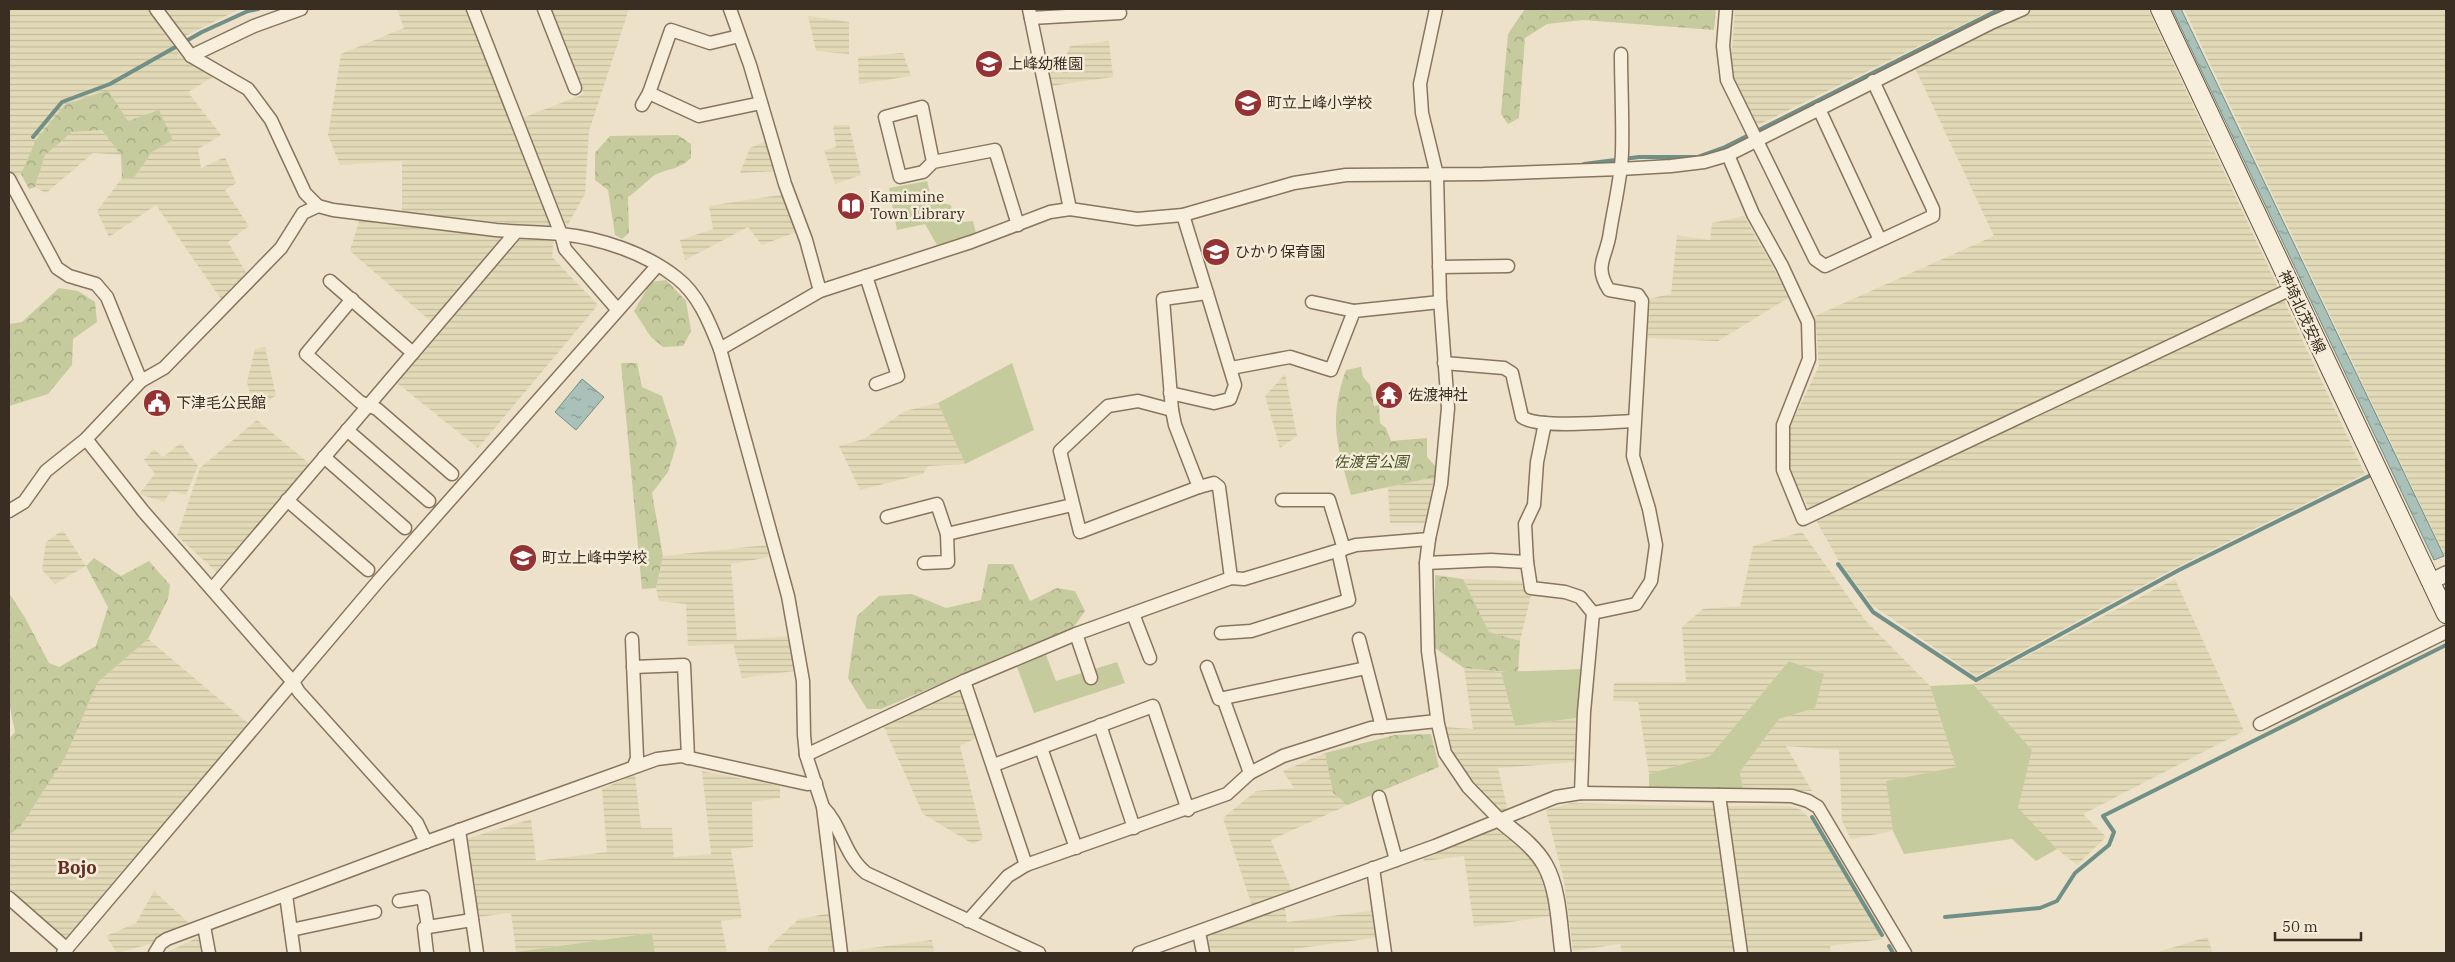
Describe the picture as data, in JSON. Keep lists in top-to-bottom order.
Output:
{
  "streets": {
    "main road": ["神埼北茂安線"]
  },
  "districts": ["Bojo"],
  "parks": ["佐渡宮公園"],
  "places": {
    "school or university": [
      "上峰幼稚園",
      "町立上峰小学校",
      "ひかり保育園",
      "町立上峰中学校"
    ],
    "library": ["Kamimine Town Library"],
    "temple": ["佐渡神社"],
    "public building": ["下津毛公民館"]
  },
  "scale_bar": "50 m"
}
